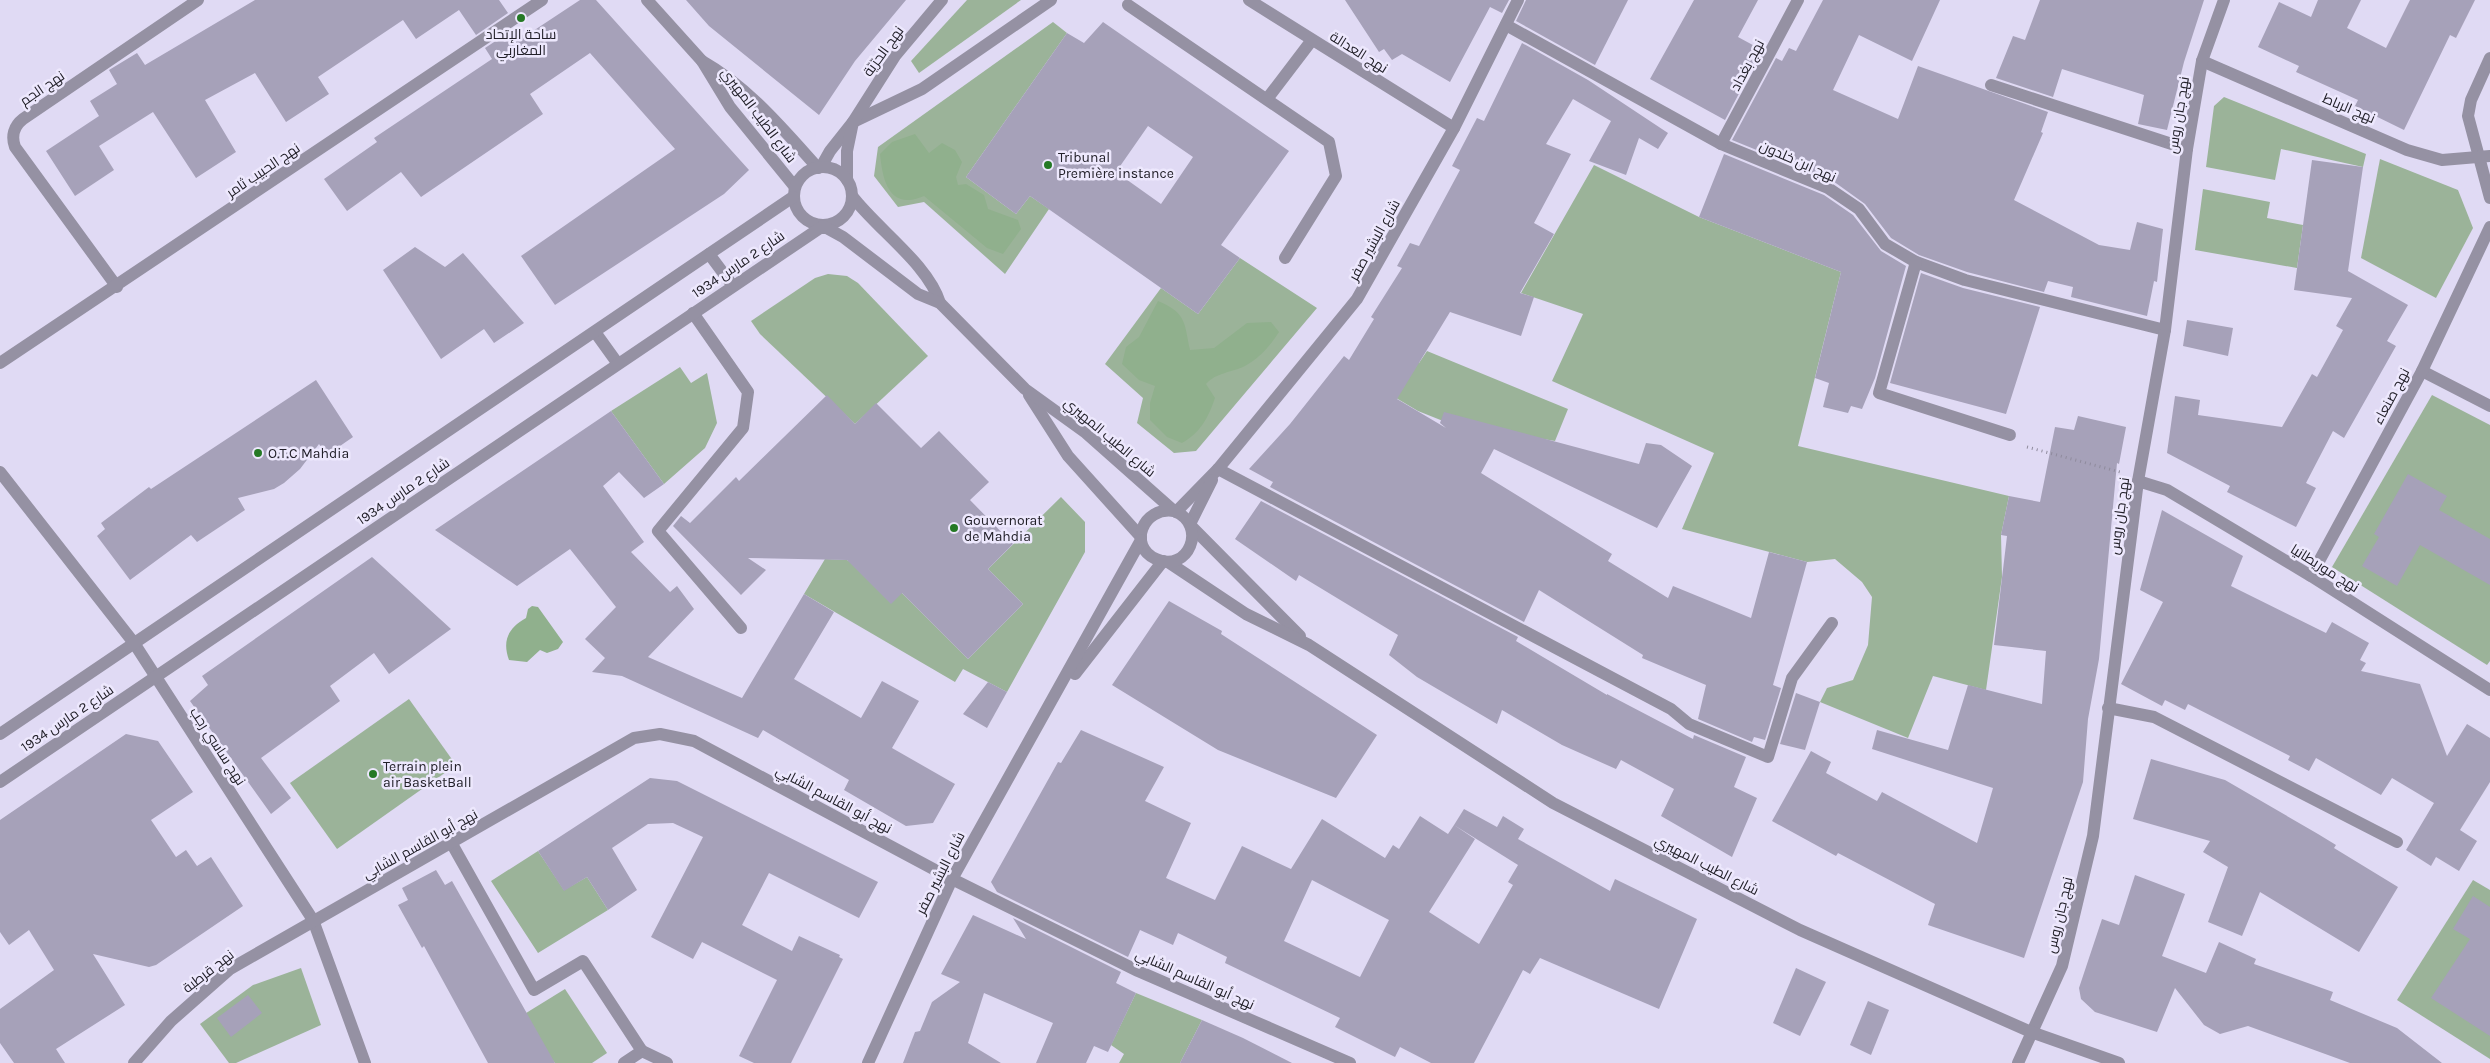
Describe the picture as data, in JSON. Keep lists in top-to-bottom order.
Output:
{
  "streets": {
    "street": [
      "نهج الحرّيّة",
      "نهج العدالة",
      "نهج بغداد",
      "نهج الجم",
      "نهج الرباط",
      "شارع الطيب المهيري",
      "نهج جان روس",
      "نهج ابن خلدون",
      "نهج الحبيب ثامر",
      "شارع البشير صفر",
      "شارع 2 مارس 1934",
      "نهج صنعاء",
      "نهج موريطانيا",
      "نهج ساسي رجب",
      "نهج أبو القاسم الشابي",
      "نهج قرطبة"
    ]
  },
  "crossings": [
    ["نهج العدالة", "شارع البشير صفر"],
    ["نهج بغداد", "نهج ابن خلدون"],
    ["نهج الجم", "نهج الحبيب ثامر"],
    ["نهج الرباط", "نهج جان روس"],
    ["شارع الطيب المهيري", "نهج جان روس"],
    ["شارع الطيب المهيري", "شارع البشير صفر"],
    ["شارع الطيب المهيري", "شارع 2 مارس 1934"],
    ["نهج جان روس", "نهج ابن خلدون"],
    ["نهج جان روس", "نهج موريطانيا"],
    ["نهج ابن خلدون", "شارع البشير صفر"],
    ["شارع البشير صفر", "نهج أبو القاسم الشابي"],
    ["شارع 2 مارس 1934", "نهج ساسي رجب"],
    ["نهج صنعاء", "نهج موريطانيا"],
    ["نهج ساسي رجب", "نهج أبو القاسم الشابي"],
    ["نهج ساسي رجب", "نهج قرطبة"],
    ["نهج أبو القاسم الشابي", "نهج قرطبة"]
  ],
  "places": [
    "ساحة الإتحاد المغاربي",
    "Tribunal Première instance",
    "O.T.C Mahdia",
    "Gouvernorat de Mahdia",
    "Terrain plein air BasketBall"
  ]
}
